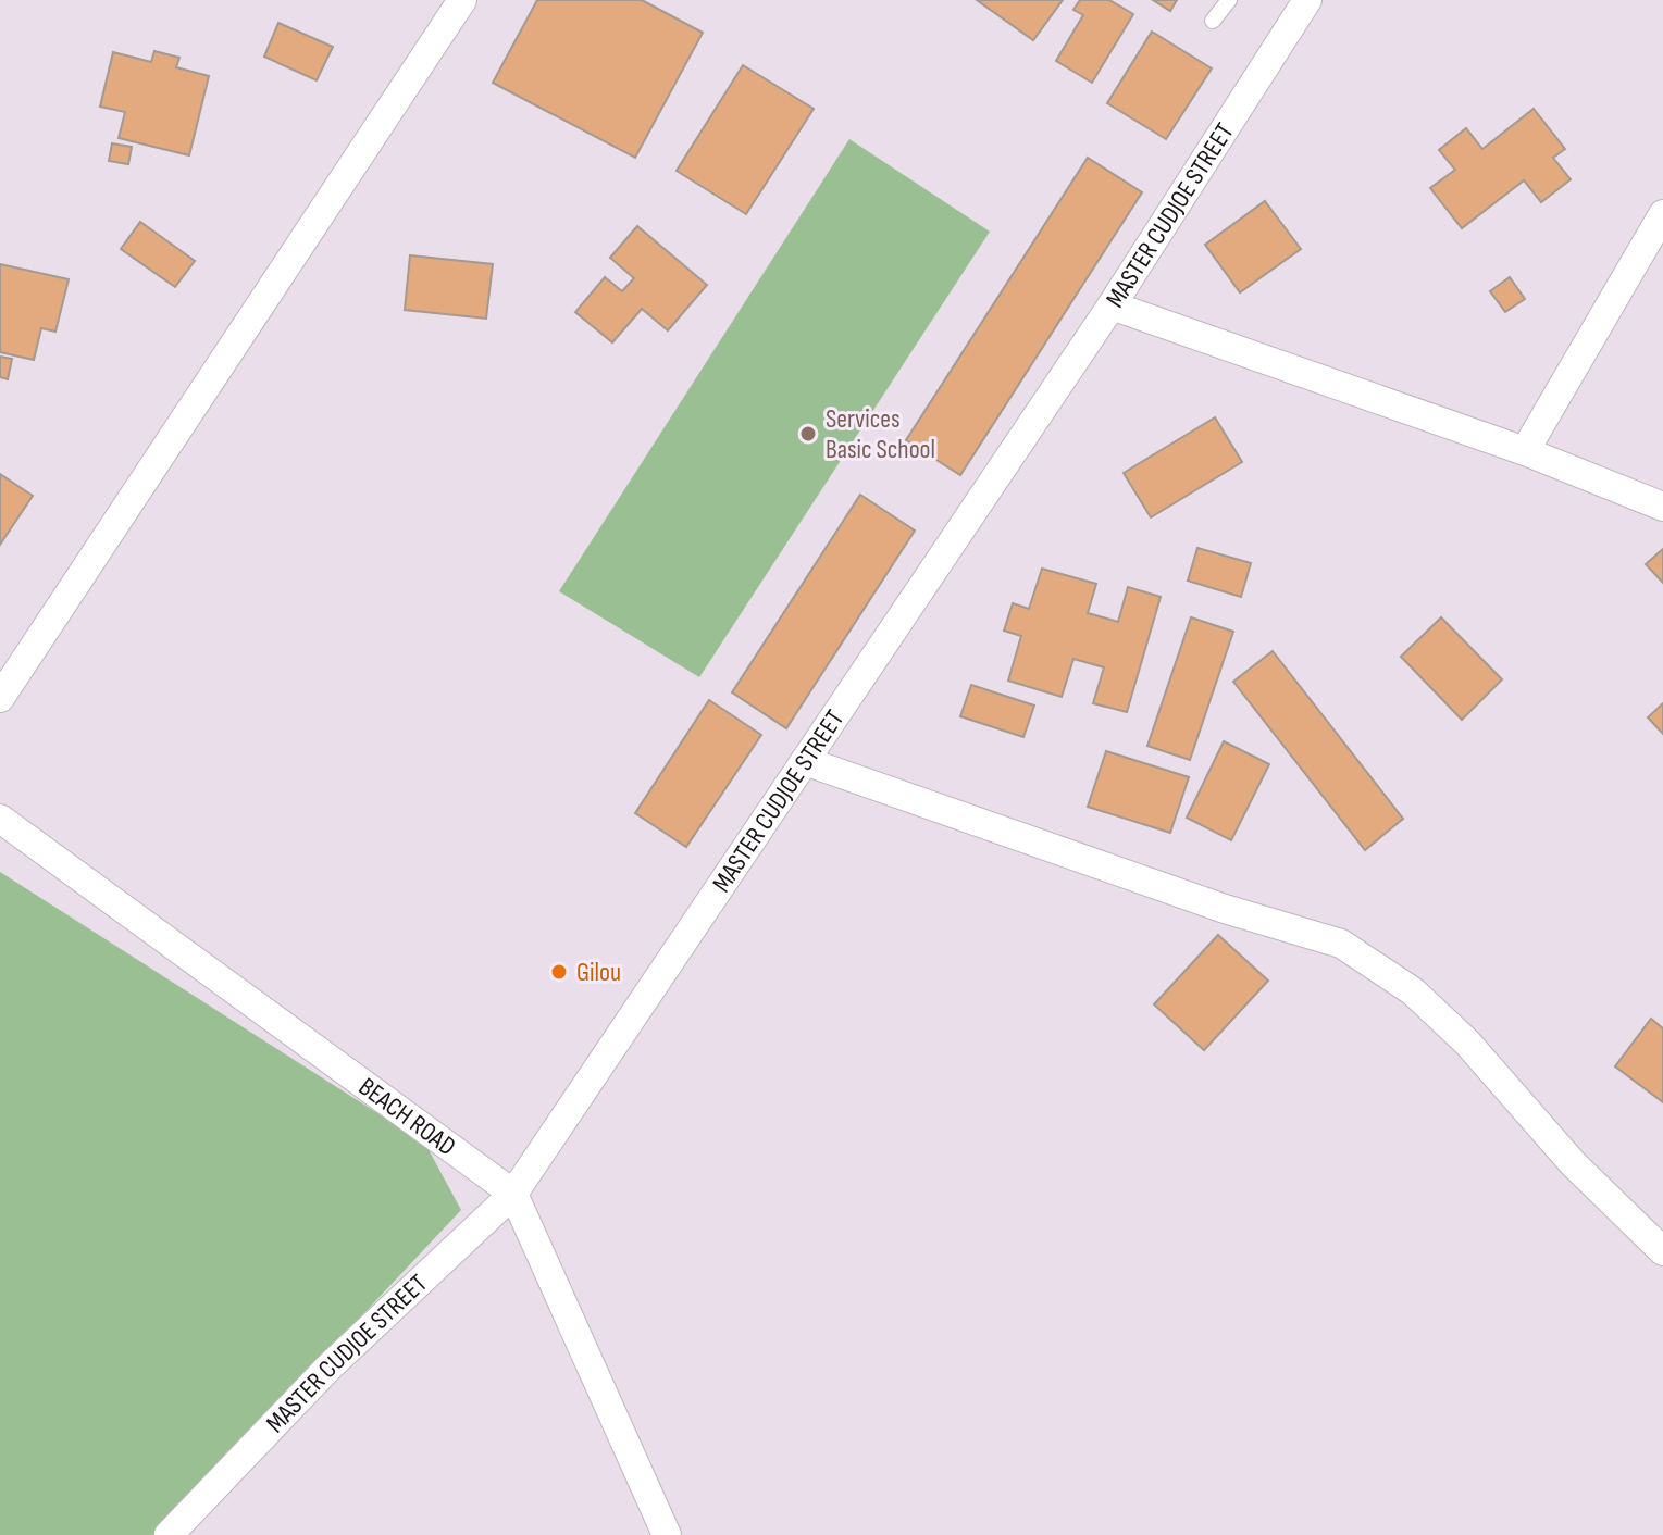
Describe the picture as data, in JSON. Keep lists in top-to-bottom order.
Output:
{
  "streets": {
    "street": ["MASTER CUDJOE STREET", "BEACH ROAD"]
  },
  "crossings": [
    ["MASTER CUDJOE STREET", "BEACH ROAD"]
  ],
  "places": ["Services Basic School", "Gilou"]
}
